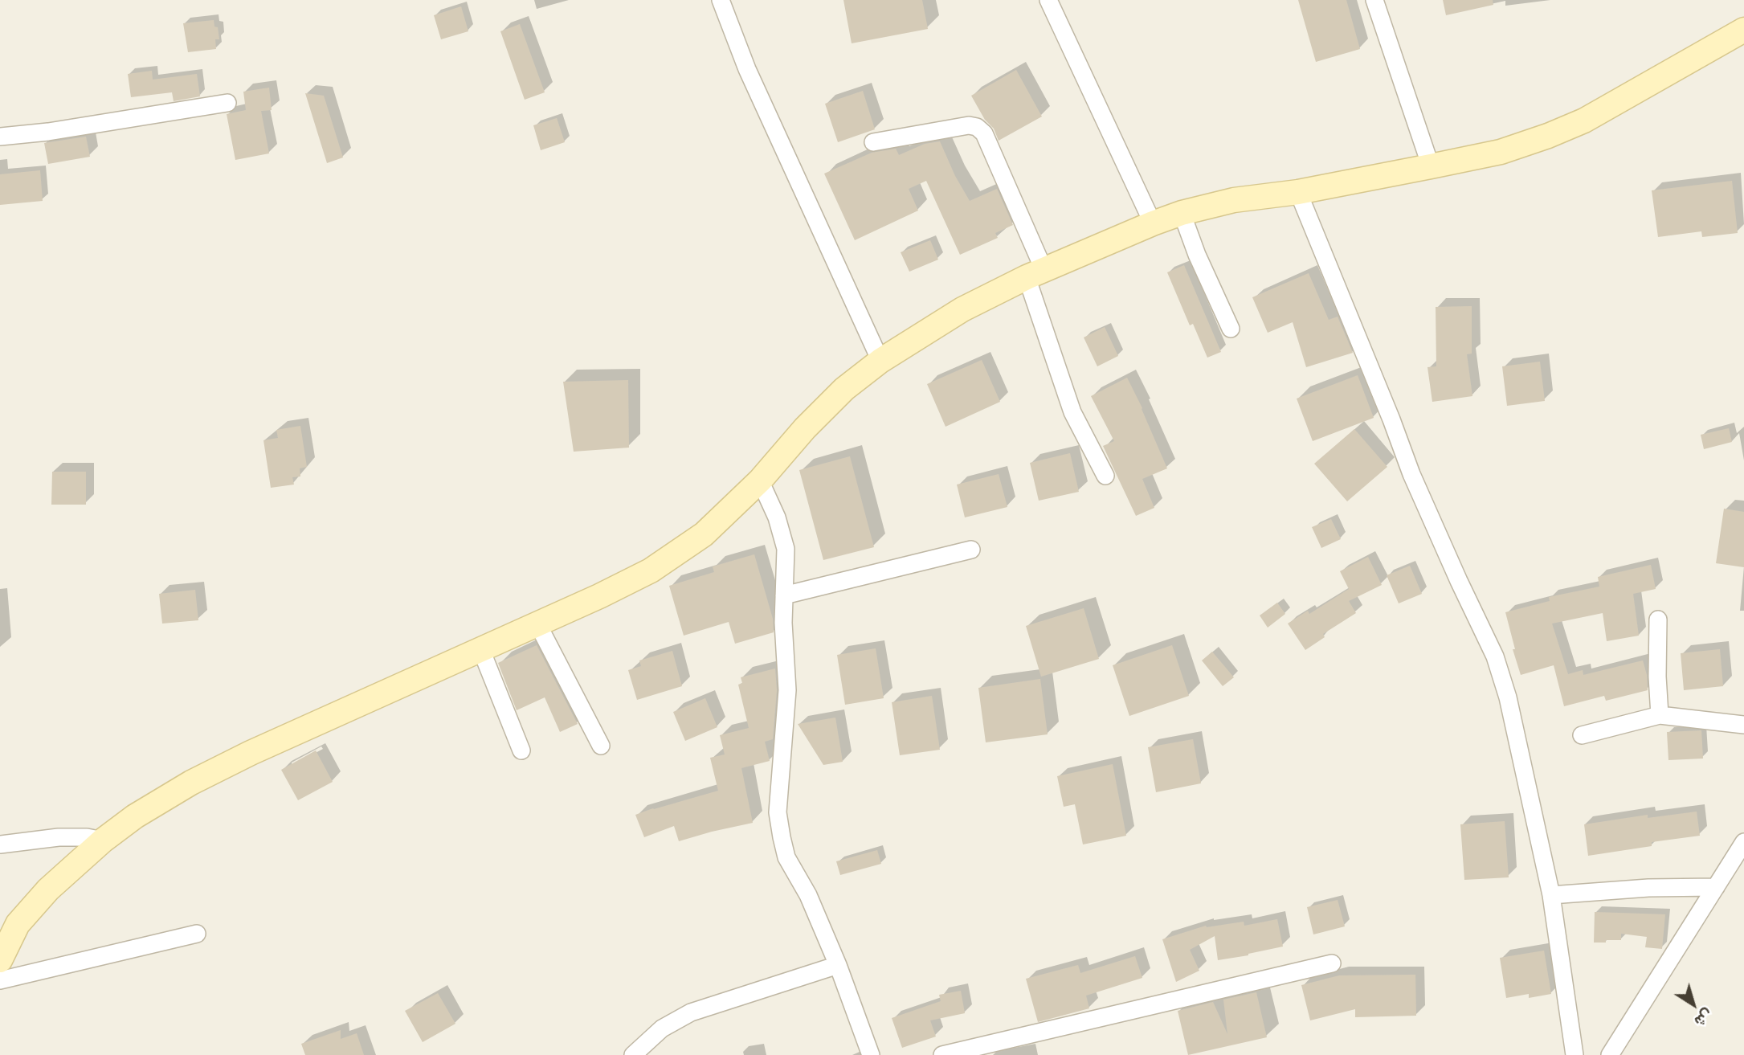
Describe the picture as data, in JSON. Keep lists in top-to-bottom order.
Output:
{
  "north": "bottom right"
}
